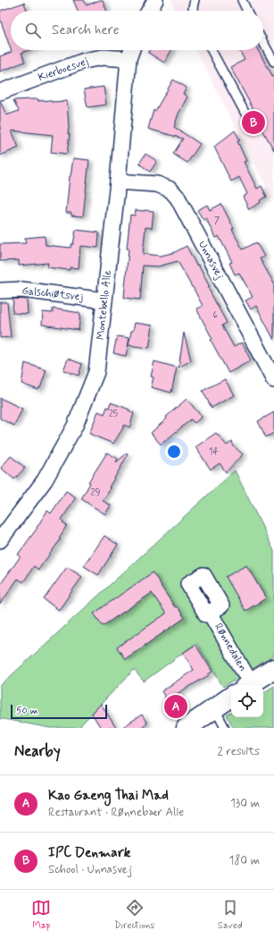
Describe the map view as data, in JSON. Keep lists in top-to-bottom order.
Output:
{
  "streets": {
    "street": [
      "Kierboesvej",
      "Unnasvej",
      "Galschiøtsvej",
      "Montebello Alle",
      "Rønnedalen"
    ]
  },
  "crossings": [
    ["Kierboesvej", "Montebello Alle"],
    ["Unnasvej", "Montebello Alle"],
    ["Galschiøtsvej", "Montebello Alle"]
  ],
  "house_numbers": [
    "7",
    "6",
    "25",
    "14",
    "29"
  ],
  "scale_bar": "50 m",
  "page": {
    "search": "Search here",
    "pins": ["B", "A"],
    "scale": "50 m",
    "heading": ["Nearby", "2 results"],
    "list": [
      {
        "mark": "A",
        "name": "Kao Gaeng Thai Mad",
        "note": "Restaurant · Rønnebær Alle",
        "value": "130 m"
      },
      {
        "mark": "B",
        "name": "IPC Denmark",
        "note": "School · Unnasvej",
        "value": "180 m"
      }
    ],
    "nav": ["Map", "Directions", "Saved"]
  }
}
